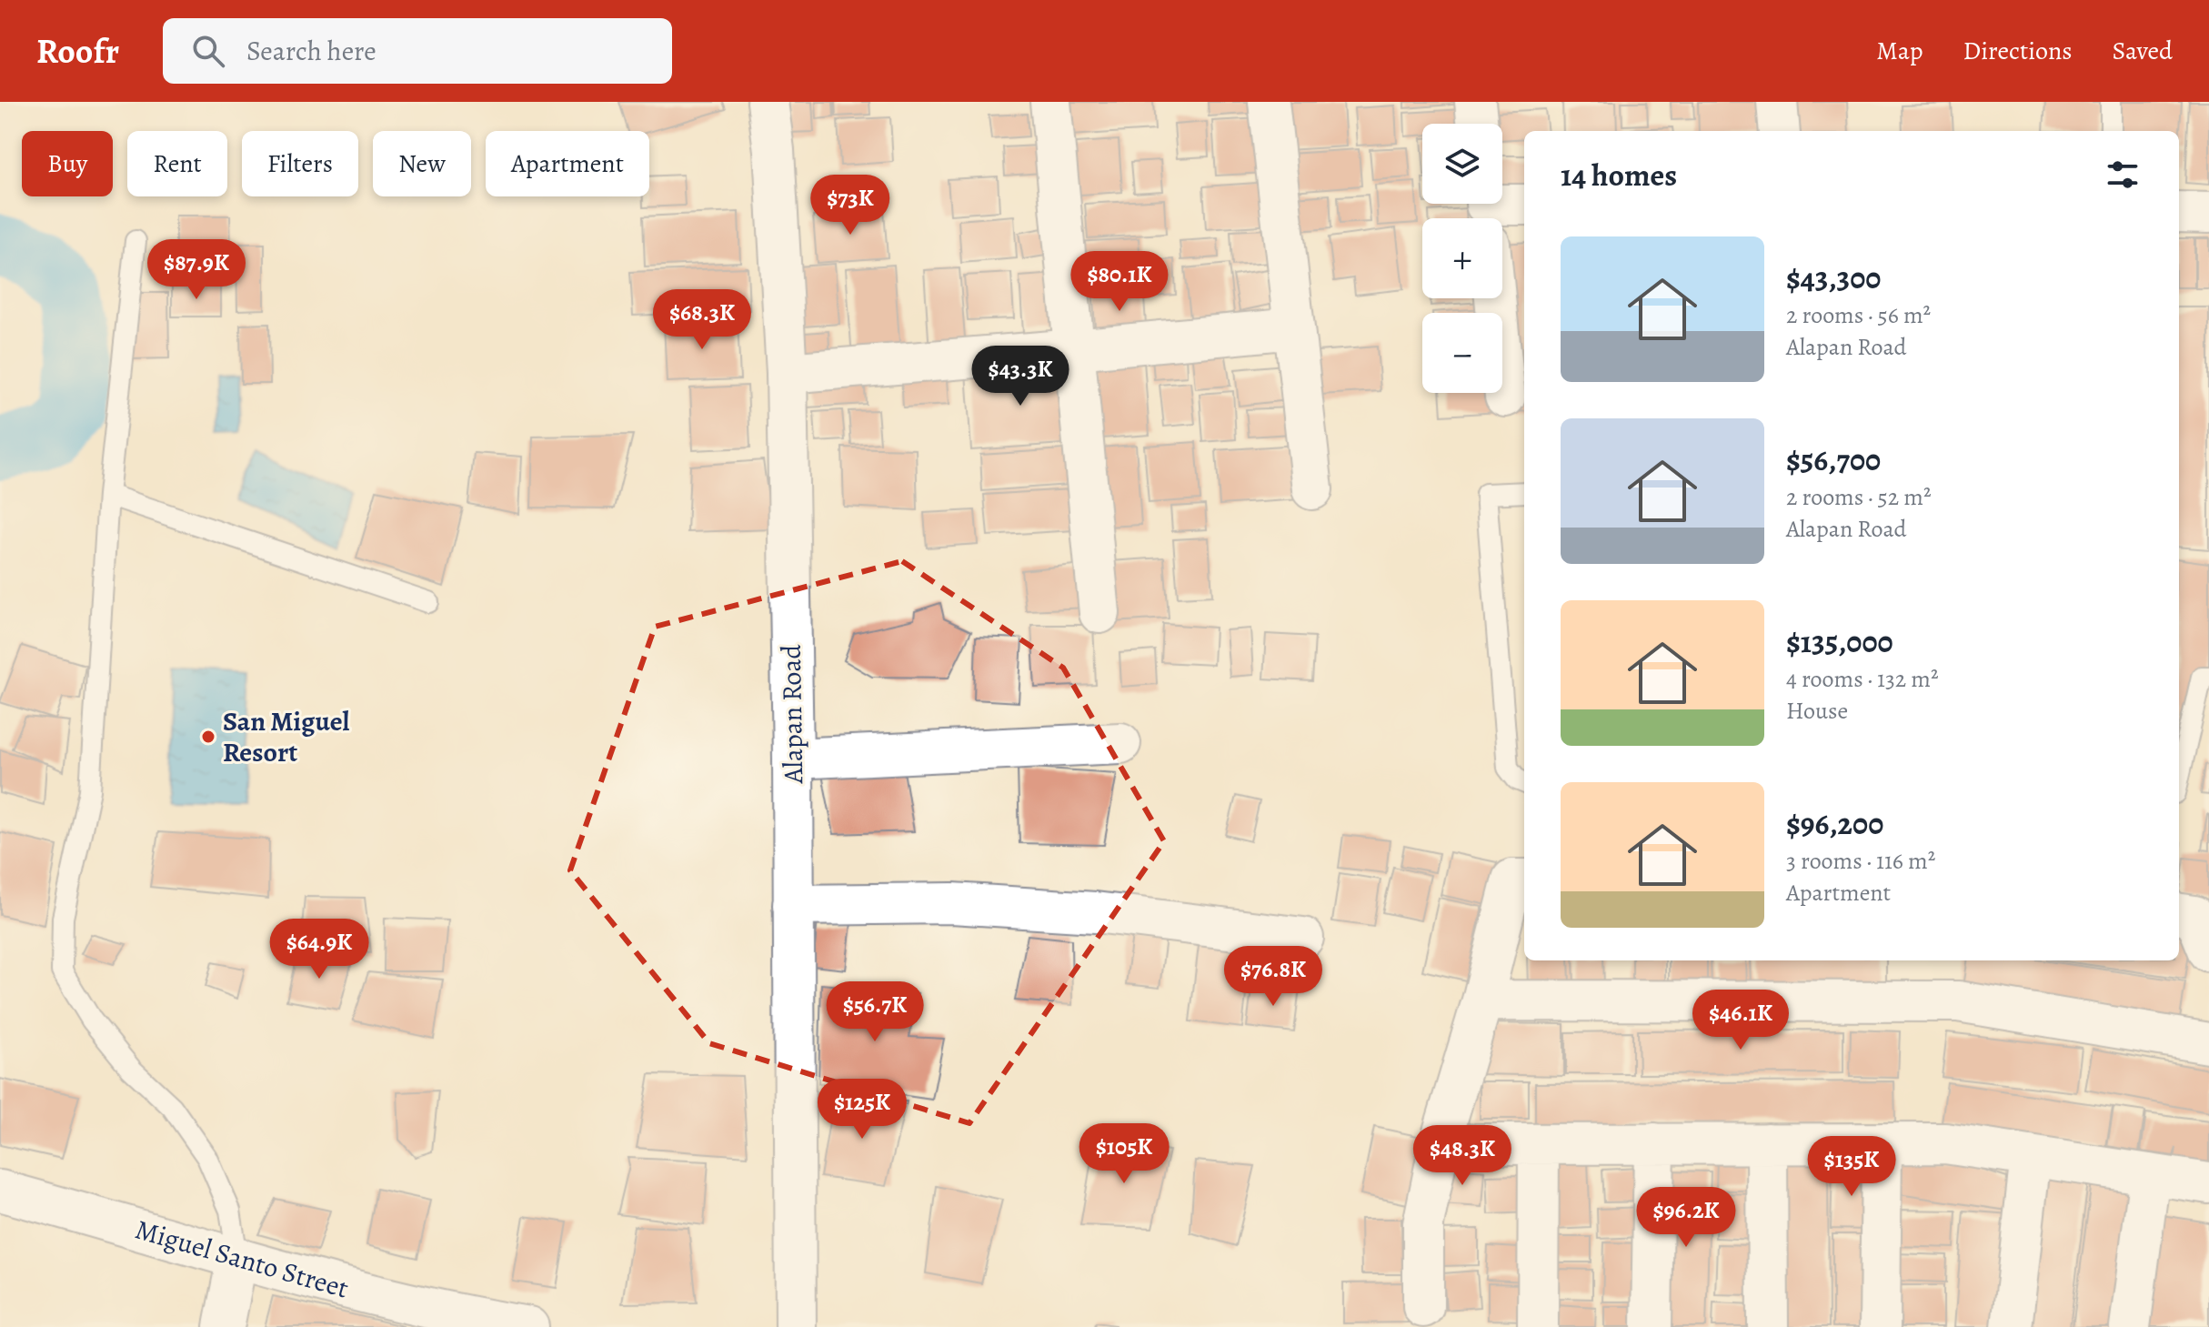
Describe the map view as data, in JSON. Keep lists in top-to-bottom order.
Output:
{
  "streets": {
    "street": ["Alapan Road", "Miguel Santo Street"]
  },
  "places": ["San Miguel Resort"],
  "page": {
    "header": "Roofr",
    "search": "Search here",
    "nav": ["Map", "Directions", "Saved"],
    "map_buttons": ["+", "−"],
    "chip": [
      "Buy",
      "Rent",
      "Filters",
      "New",
      "Apartment"
    ],
    "heading": "14 homes",
    "price": [
      "$73K",
      "$87.9K",
      "$80.1K",
      "$68.3K",
      "$43.3K",
      "$64.9K",
      "$76.8K",
      "$56.7K",
      "$46.1K",
      "$125K",
      "$105K",
      "$48.3K",
      "$135K",
      "$96.2K"
    ],
    "list": [
      {
        "name": "$43,300",
        "note": "2 rooms · 56 m² · Alapan Road"
      },
      {
        "name": "$56,700",
        "note": "2 rooms · 52 m² · Alapan Road"
      },
      {
        "name": "$135,000",
        "note": "4 rooms · 132 m² · House"
      },
      {
        "name": "$96,200",
        "note": "3 rooms · 116 m² · Apartment"
      }
    ]
  }
}
